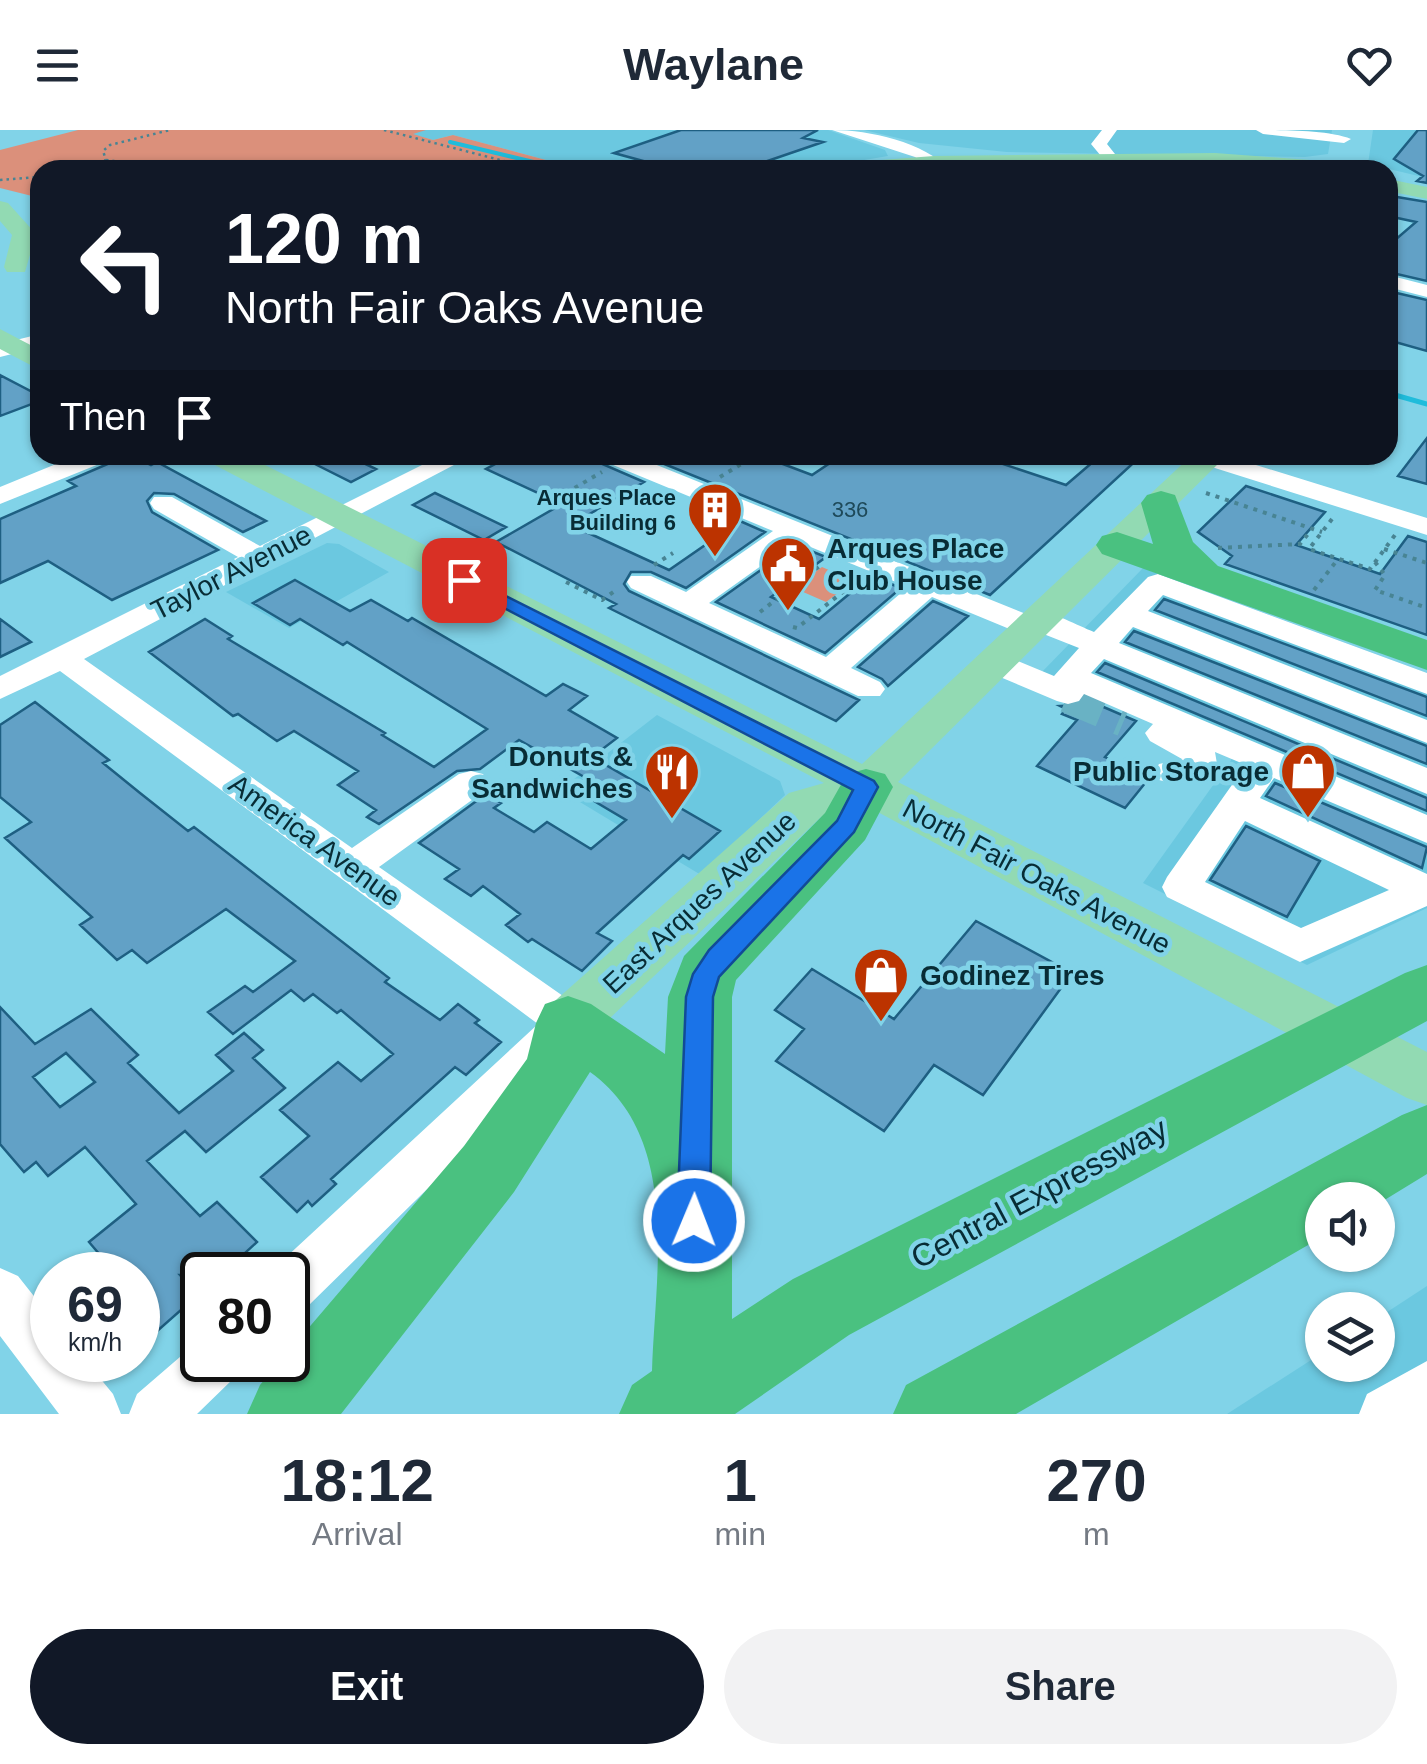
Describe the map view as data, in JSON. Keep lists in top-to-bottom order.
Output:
{
  "streets": {
    "highway": ["Central Expressway"],
    "main road": ["North Fair Oaks Avenue", "East Arques Avenue"],
    "street": ["Taylor Avenue", "America Avenue"]
  },
  "crossings": [
    ["Taylor Avenue", "America Avenue"],
    ["Taylor Avenue", "North Fair Oaks Avenue"],
    ["America Avenue", "East Arques Avenue"],
    ["North Fair Oaks Avenue", "East Arques Avenue"]
  ],
  "places": {
    "building": ["Arques Place Building 6"],
    "public building": ["Arques Place Club House"],
    "shop": ["Public Storage", "Godinez Tires"],
    "restaurant": ["Donuts & Sandwiches"]
  },
  "house_numbers": ["336"],
  "page": {
    "header": "Waylane",
    "turn": ["120 m", "North Fair Oaks Avenue"],
    "then": "Then",
    "speed": "69 km/h",
    "limit": "80",
    "eta": [
      "18:12",
      "Arrival",
      "1",
      "min",
      "270",
      "m"
    ],
    "buttons": ["Exit", "Share"]
  }
}
